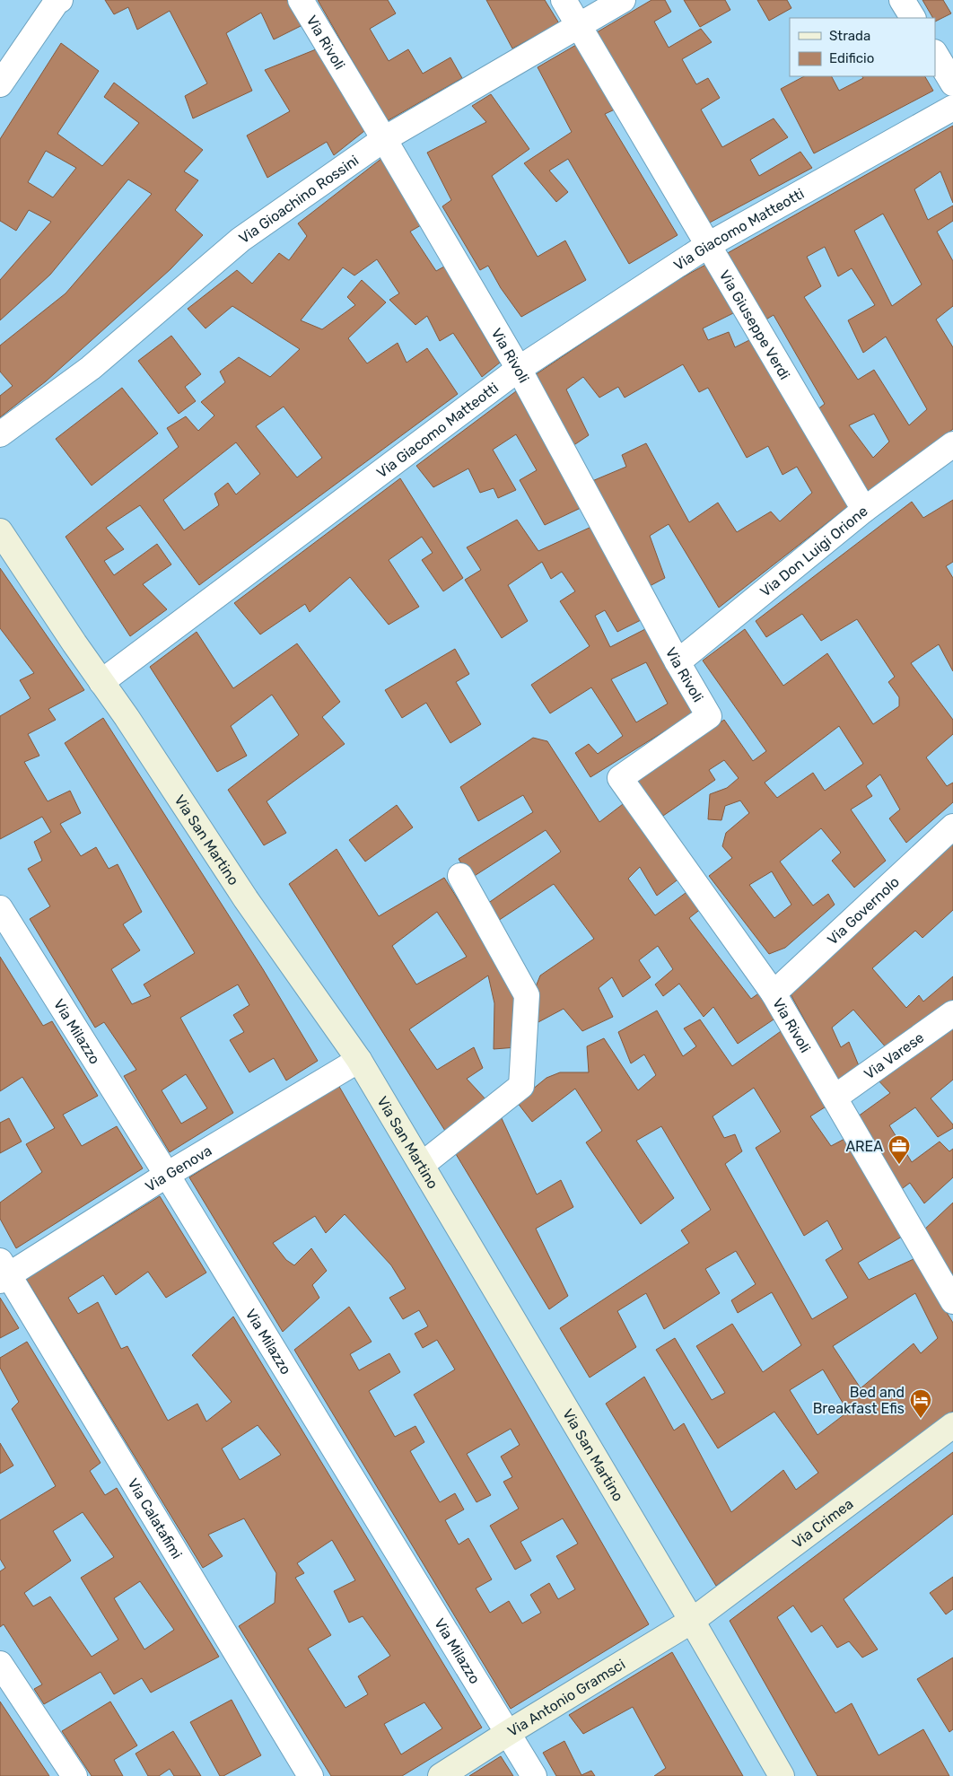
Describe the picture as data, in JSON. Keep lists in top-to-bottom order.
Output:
{
  "streets": {
    "street": [
      "Via Rivoli",
      "Via Gioachino Rossini",
      "Via Giacomo Matteotti",
      "Via Giuseppe Verdi",
      "Via Don Luigi Orione",
      "Via San Martino",
      "Via Governolo",
      "Via Milazzo",
      "Via Varese",
      "Via Genova",
      "Via Calatafimi",
      "Via Crimea",
      "Via Antonio Gramsci"
    ]
  },
  "crossings": [
    ["Via Rivoli", "Via Gioachino Rossini"],
    ["Via Rivoli", "Via Giacomo Matteotti"],
    ["Via Rivoli", "Via Don Luigi Orione"],
    ["Via Rivoli", "Via Governolo"],
    ["Via Rivoli", "Via Varese"],
    ["Via Gioachino Rossini", "Via Giuseppe Verdi"],
    ["Via Giacomo Matteotti", "Via Giuseppe Verdi"],
    ["Via Giacomo Matteotti", "Via San Martino"],
    ["Via Giuseppe Verdi", "Via Don Luigi Orione"],
    ["Via San Martino", "Via Genova"],
    ["Via San Martino", "Via Crimea"],
    ["Via San Martino", "Via Antonio Gramsci"],
    ["Via Milazzo", "Via Genova"],
    ["Via Milazzo", "Via Antonio Gramsci"],
    ["Via Genova", "Via Calatafimi"],
    ["Via Crimea", "Via Antonio Gramsci"]
  ],
  "places": {
    "office": ["AREA"],
    "hotel": ["Bed and Breakfast Efis"]
  },
  "legend": ["Strada", "Edificio"]
}
